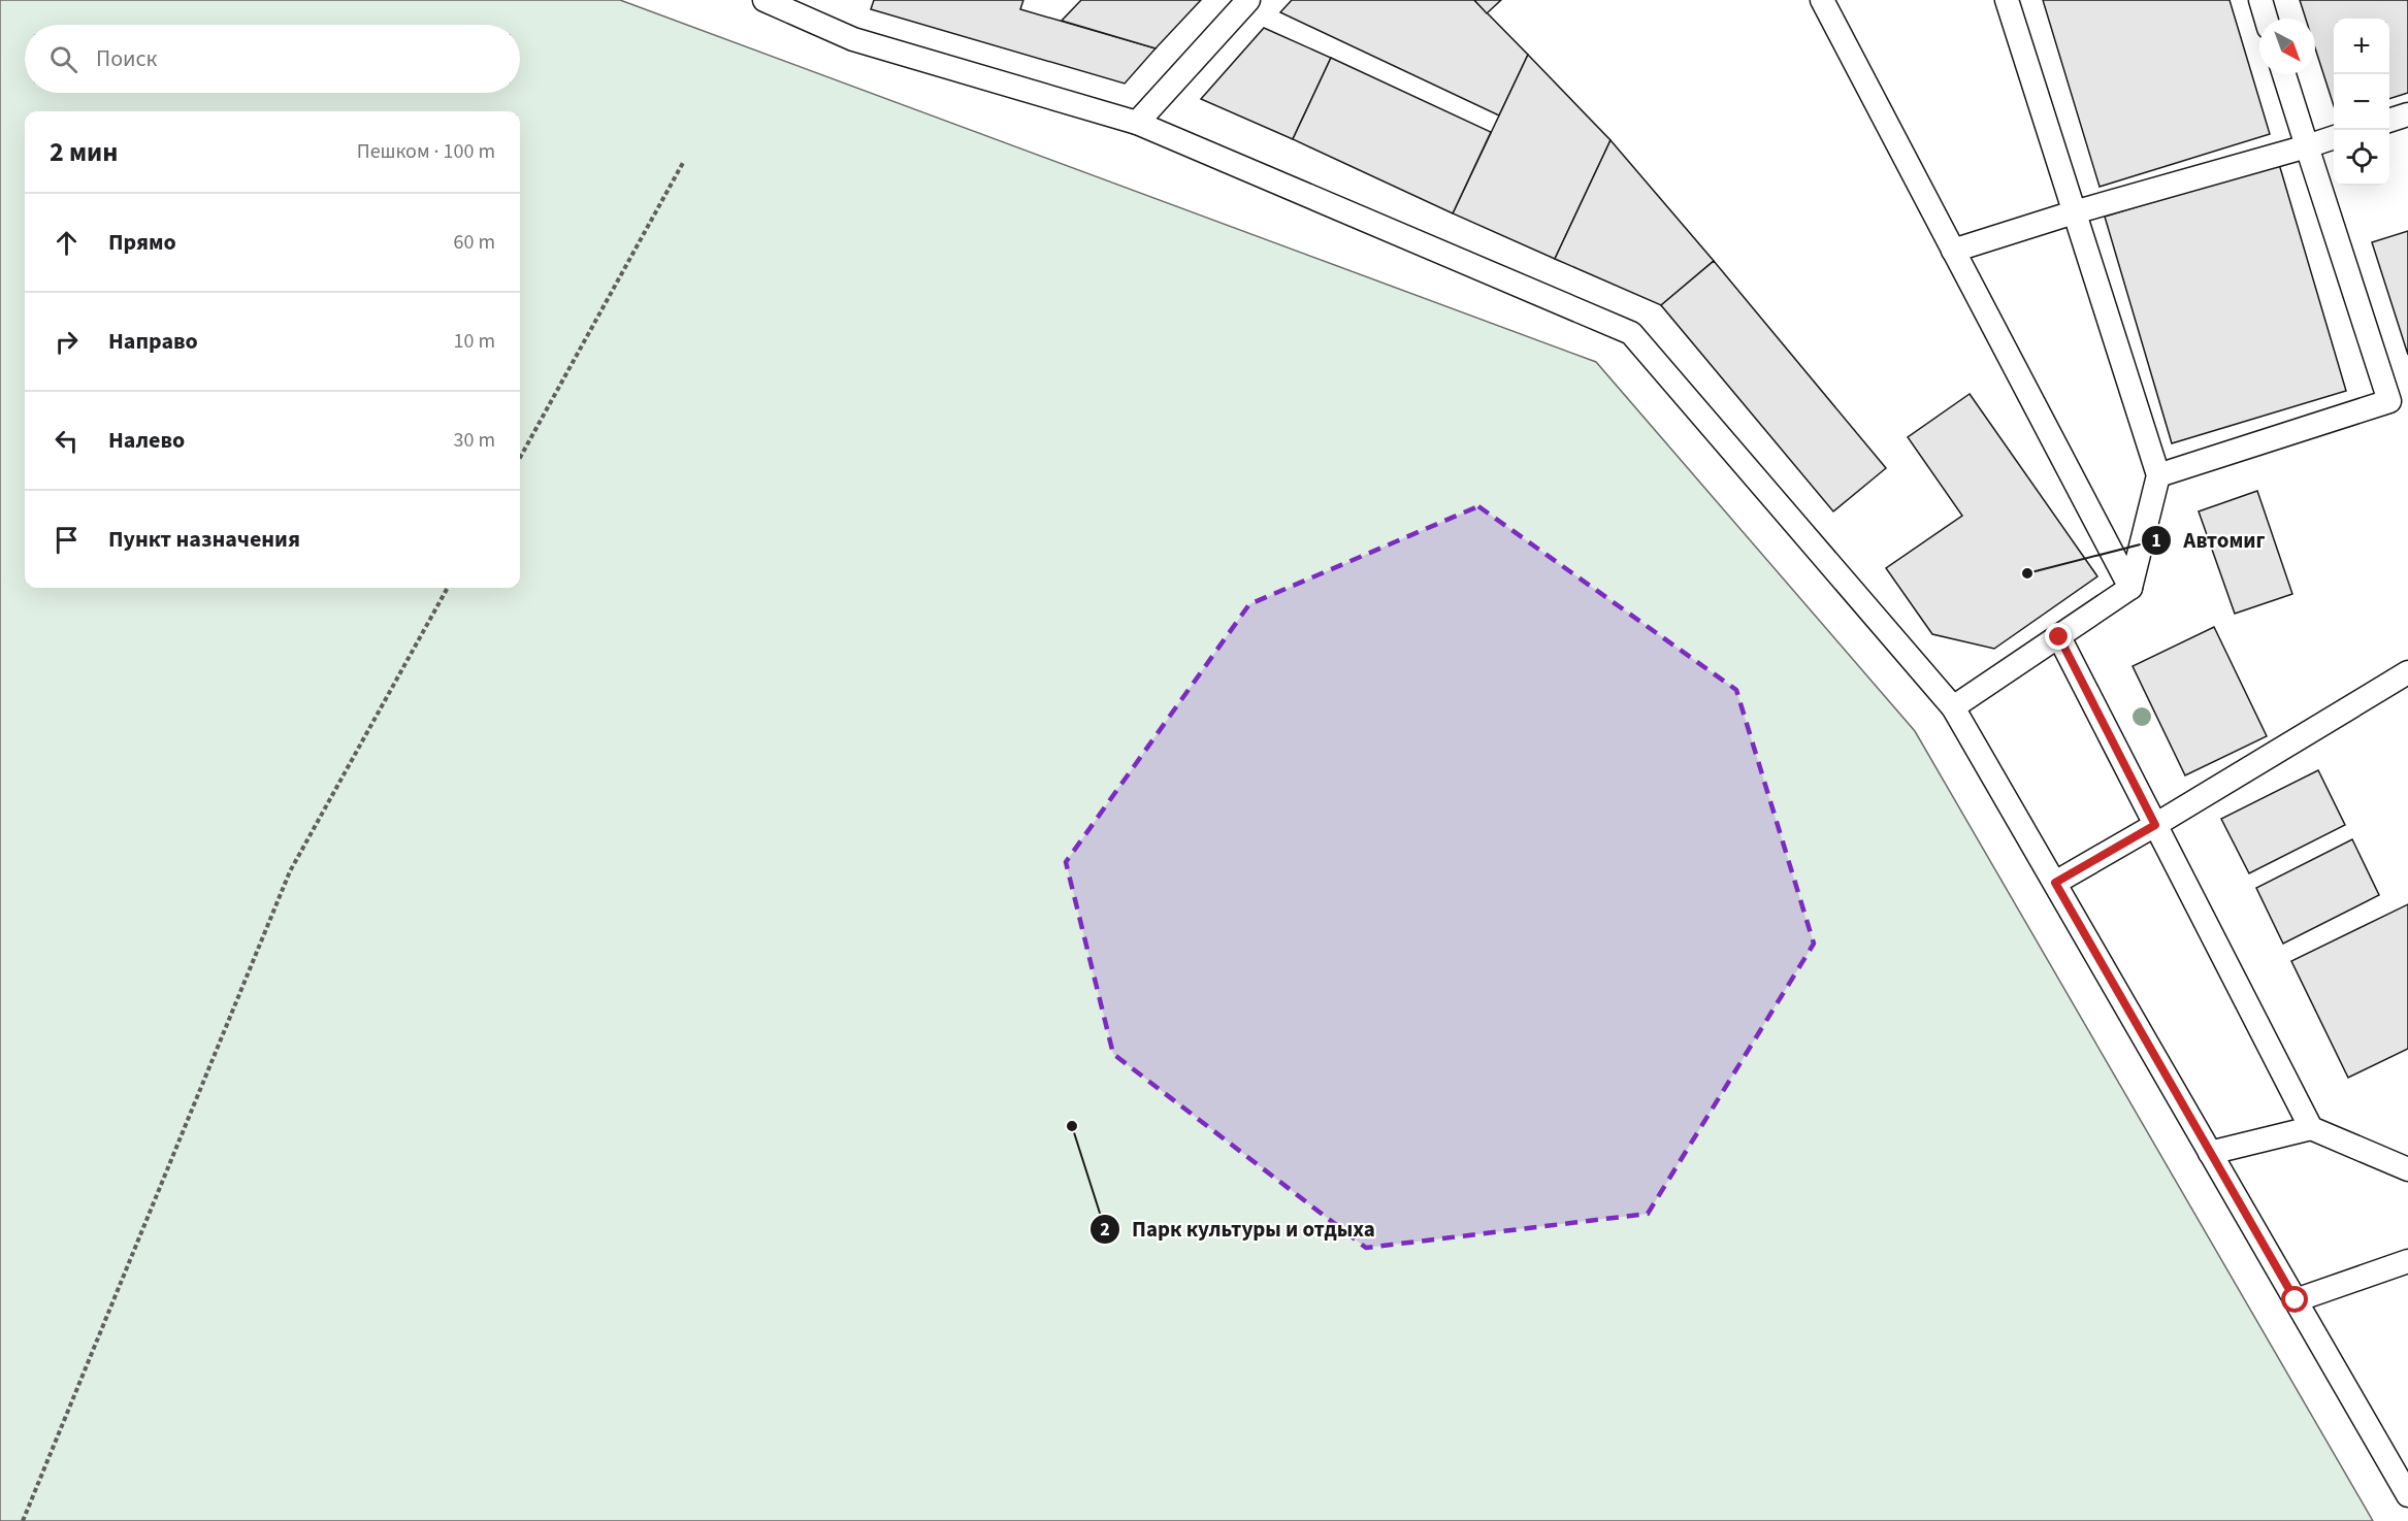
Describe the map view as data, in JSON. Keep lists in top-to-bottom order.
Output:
{
  "places": ["Автомиг", "Парк культуры и отдыха"],
  "north": "bottom right",
  "page": {
    "map_buttons": ["+", "−"],
    "search": "Поиск",
    "heading": ["2 мин", "Пешком · 100 m"],
    "list": [
      ["Прямо", "60 m"],
      ["Направо", "10 m"],
      ["Налево", "30 m"],
      "Пункт назначения"
    ]
  }
}
